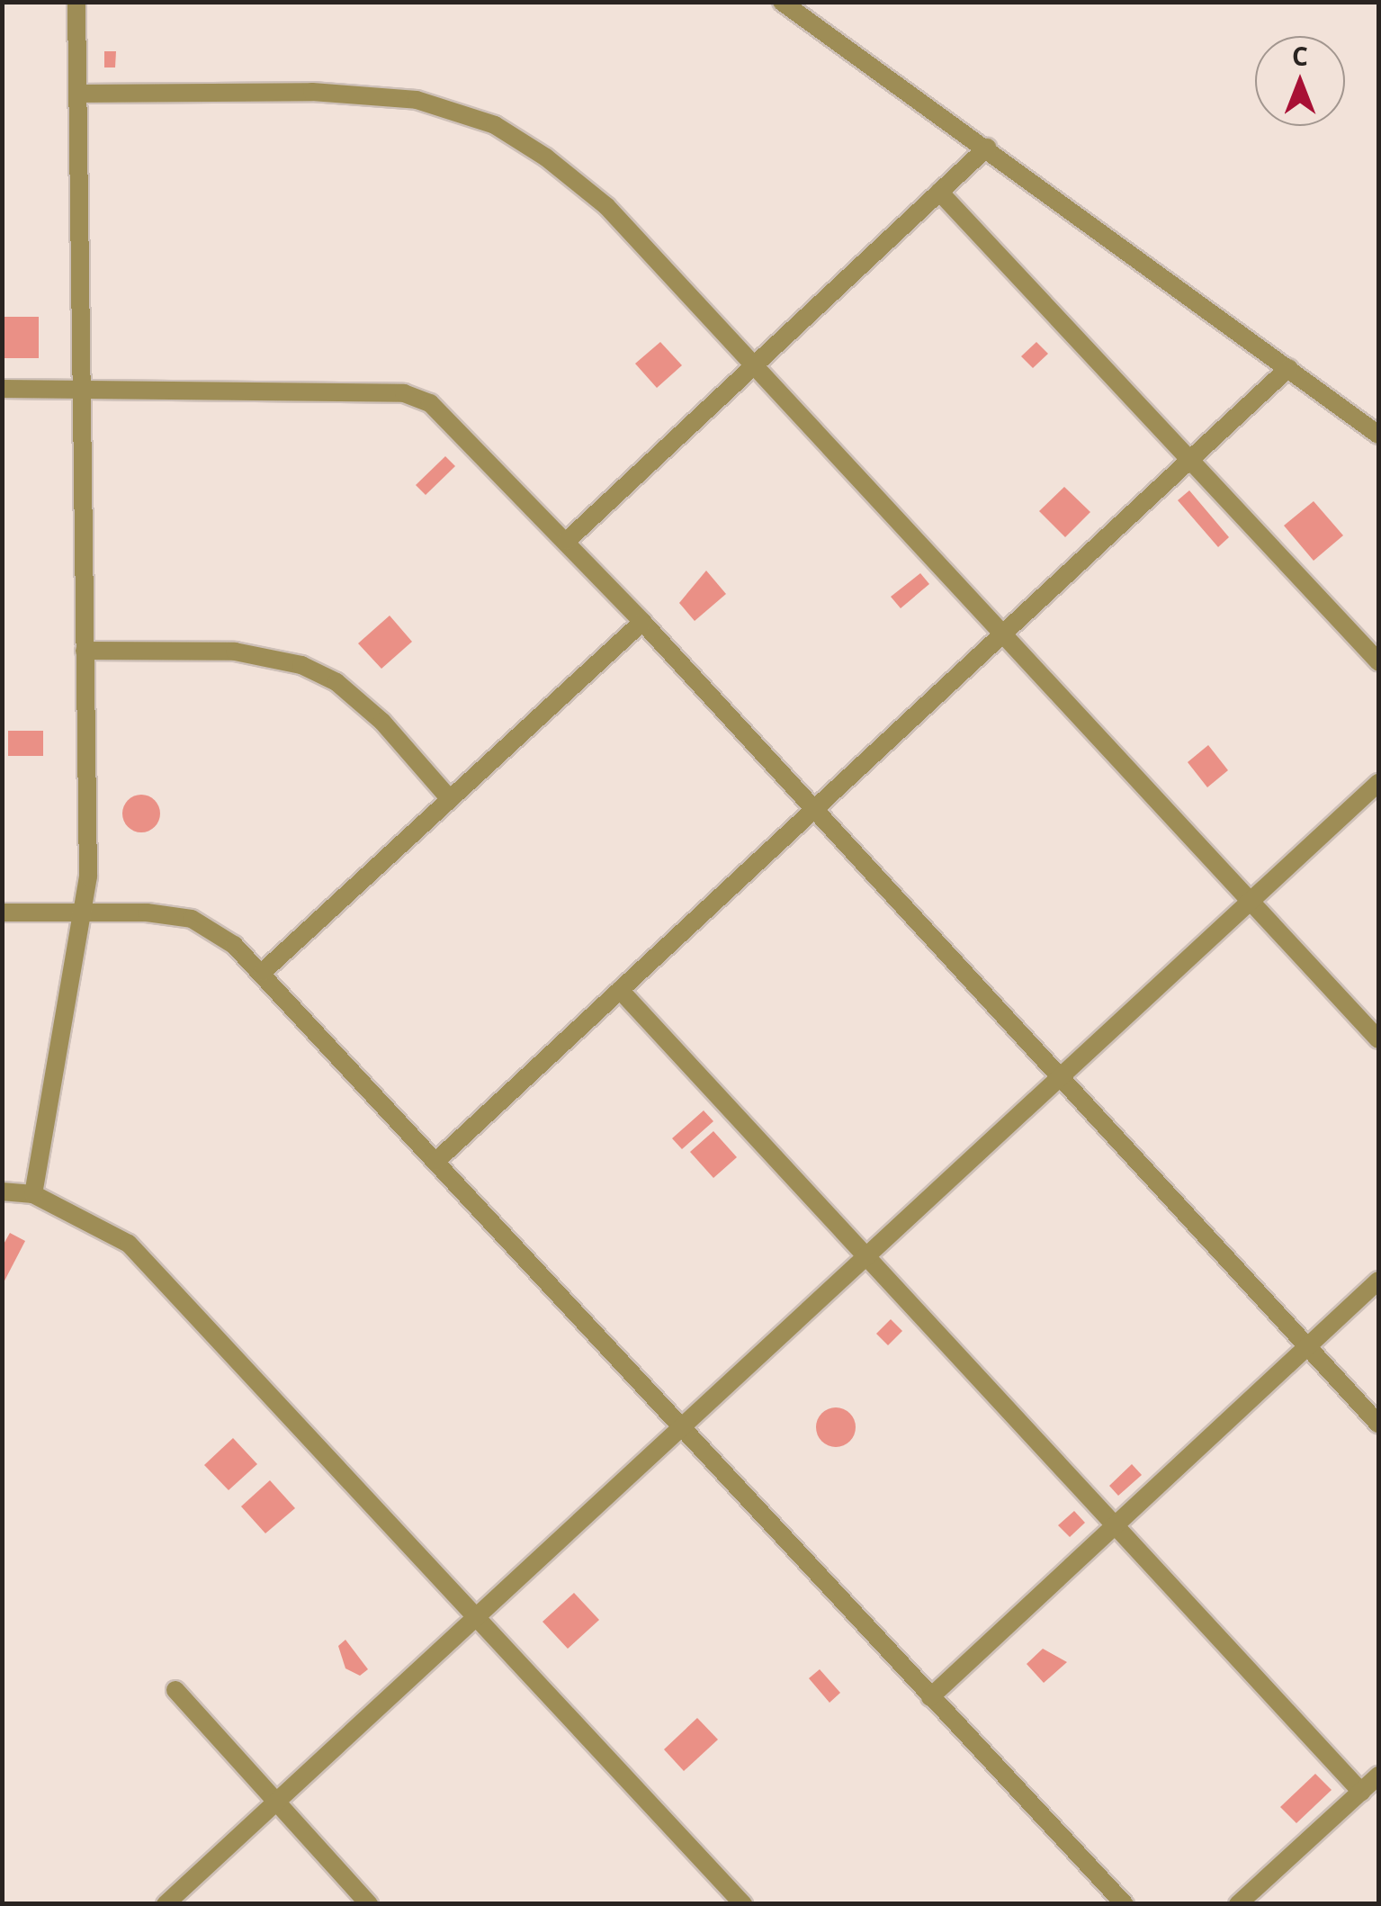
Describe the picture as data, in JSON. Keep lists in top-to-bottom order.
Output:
{
  "north": "top"
}
